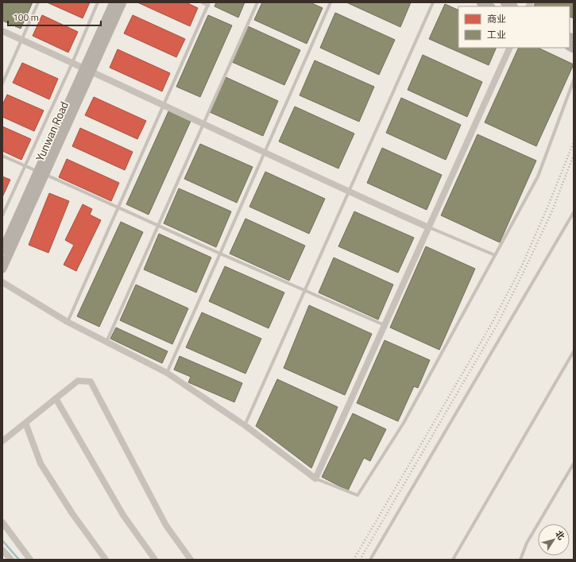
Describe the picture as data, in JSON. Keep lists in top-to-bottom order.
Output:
{
  "streets": {
    "main road": ["Yunwan Road"]
  },
  "legend": ["商业", "工业"],
  "scale_bar": "100 m",
  "north": "top right"
}
